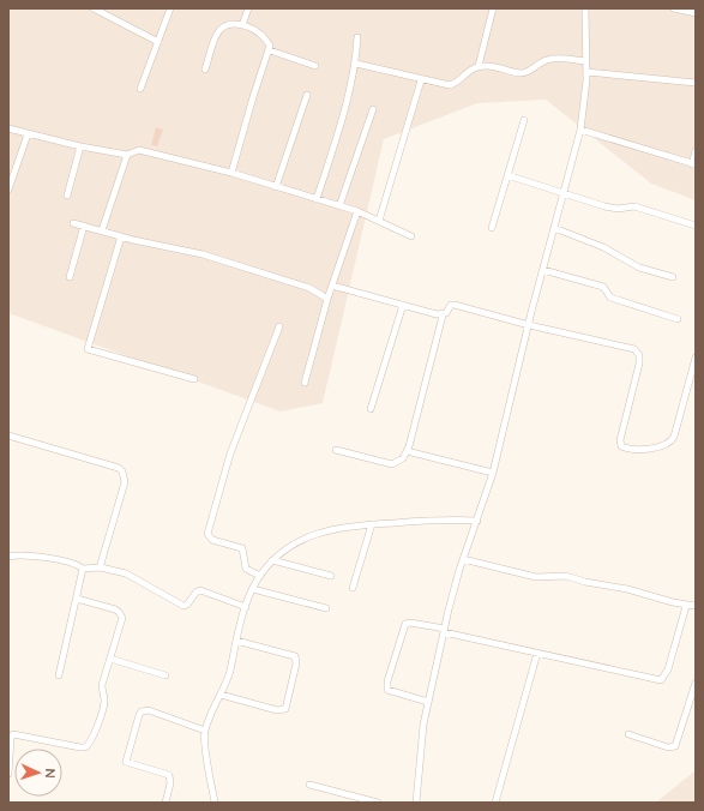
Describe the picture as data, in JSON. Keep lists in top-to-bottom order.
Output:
{
  "north": "right"
}
